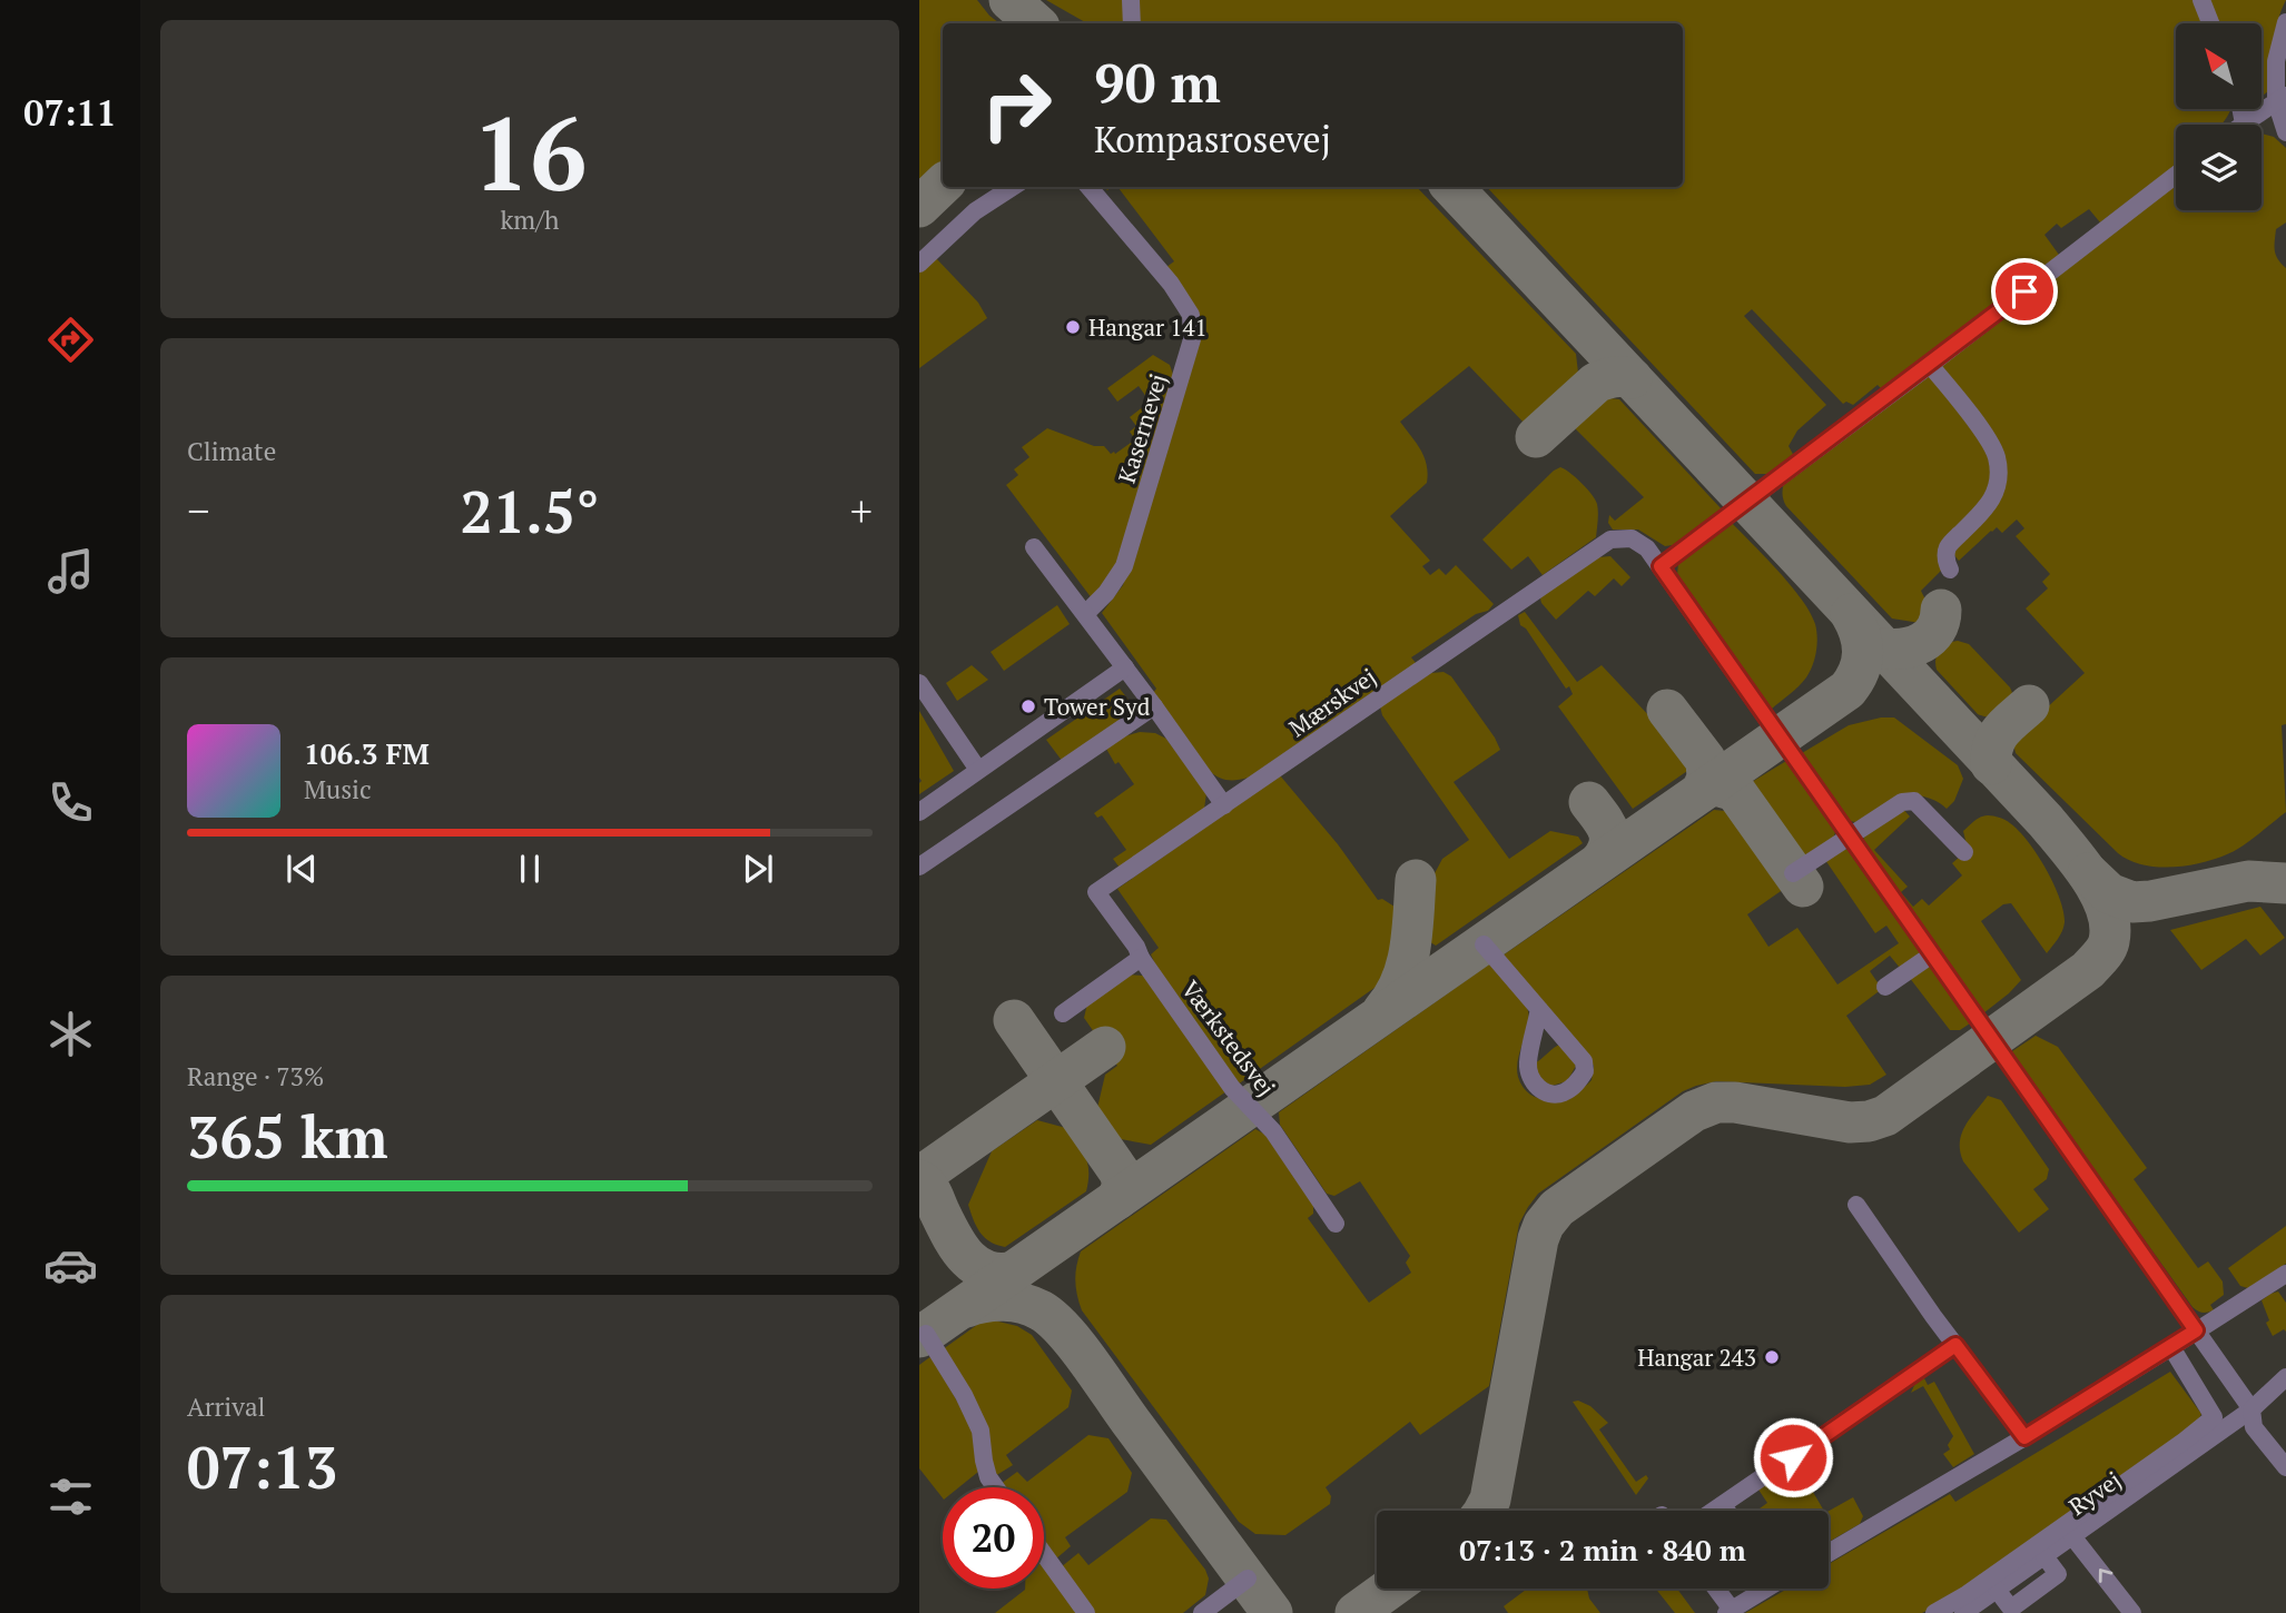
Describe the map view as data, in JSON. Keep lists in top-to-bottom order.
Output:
{
  "streets": {
    "street": [
      "Kasernevej",
      "Mærskvej",
      "Værkstedsvej",
      "Ryvej"
    ]
  },
  "crossings": [
    ["Mærskvej", "Værkstedsvej"],
    ["Mærskvej", "Ryvej"]
  ],
  "places": ["Hangar 141", "Tower Syd", "Hangar 243"],
  "north": "top left",
  "page": {
    "tabs": "07:11",
    "tile": [
      ["16", "km/h"],
      "Climate",
      ["Range · 73%", "365 km"],
      ["Arrival", "07:13"]
    ],
    "turn": ["90 m", "Kompasrosevej"],
    "heat": ["−", "21.5°", "+"],
    "song": ["106.3 FM", "Music"],
    "limit": "20",
    "trip": "07:13 · 2 min · 840 m"
  }
}
